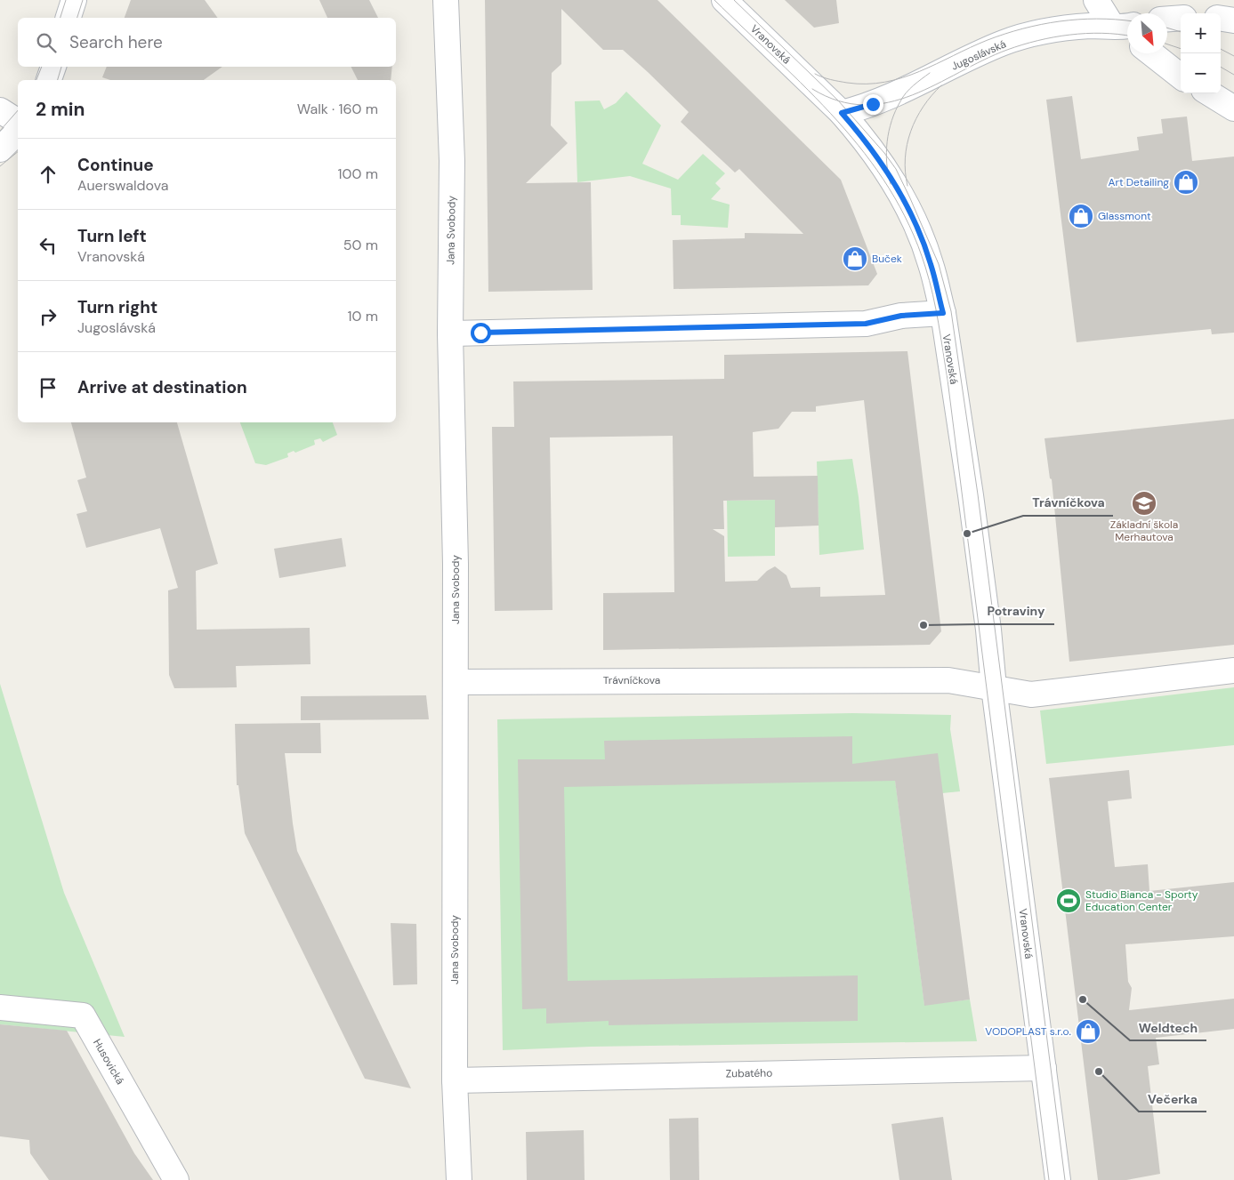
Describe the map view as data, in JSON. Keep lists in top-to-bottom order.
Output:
{
  "streets": {
    "street": [
      "Vranovská",
      "Jugoslávská",
      "Jana Svobody",
      "Trávníčkova",
      "Husovická",
      "Zubatého"
    ]
  },
  "crossings": [
    ["Vranovská", "Jugoslávská"],
    ["Vranovská", "Trávníčkova"],
    ["Vranovská", "Zubatého"],
    ["Jana Svobody", "Trávníčkova"],
    ["Jana Svobody", "Zubatého"]
  ],
  "places": {
    "shop": [
      "Art Detailing",
      "Glassmont",
      "Buček",
      "VODOPLAST s.r.o."
    ],
    "school or university": ["Základní škola Merhautova"],
    "other": [
      "Trávníčkova",
      "Potraviny",
      "Weldtech",
      "Večerka"
    ],
    "sports": ["Studio Bianca - Sporty Education Center"]
  },
  "north": "bottom right",
  "page": {
    "map_buttons": ["+", "−"],
    "search": "Search here",
    "heading": ["2 min", "Walk · 160 m"],
    "list": [
      ["Continue", "Auerswaldova", "100 m"],
      ["Turn left", "Vranovská", "50 m"],
      ["Turn right", "Jugoslávská", "10 m"],
      "Arrive at destination"
    ]
  }
}
